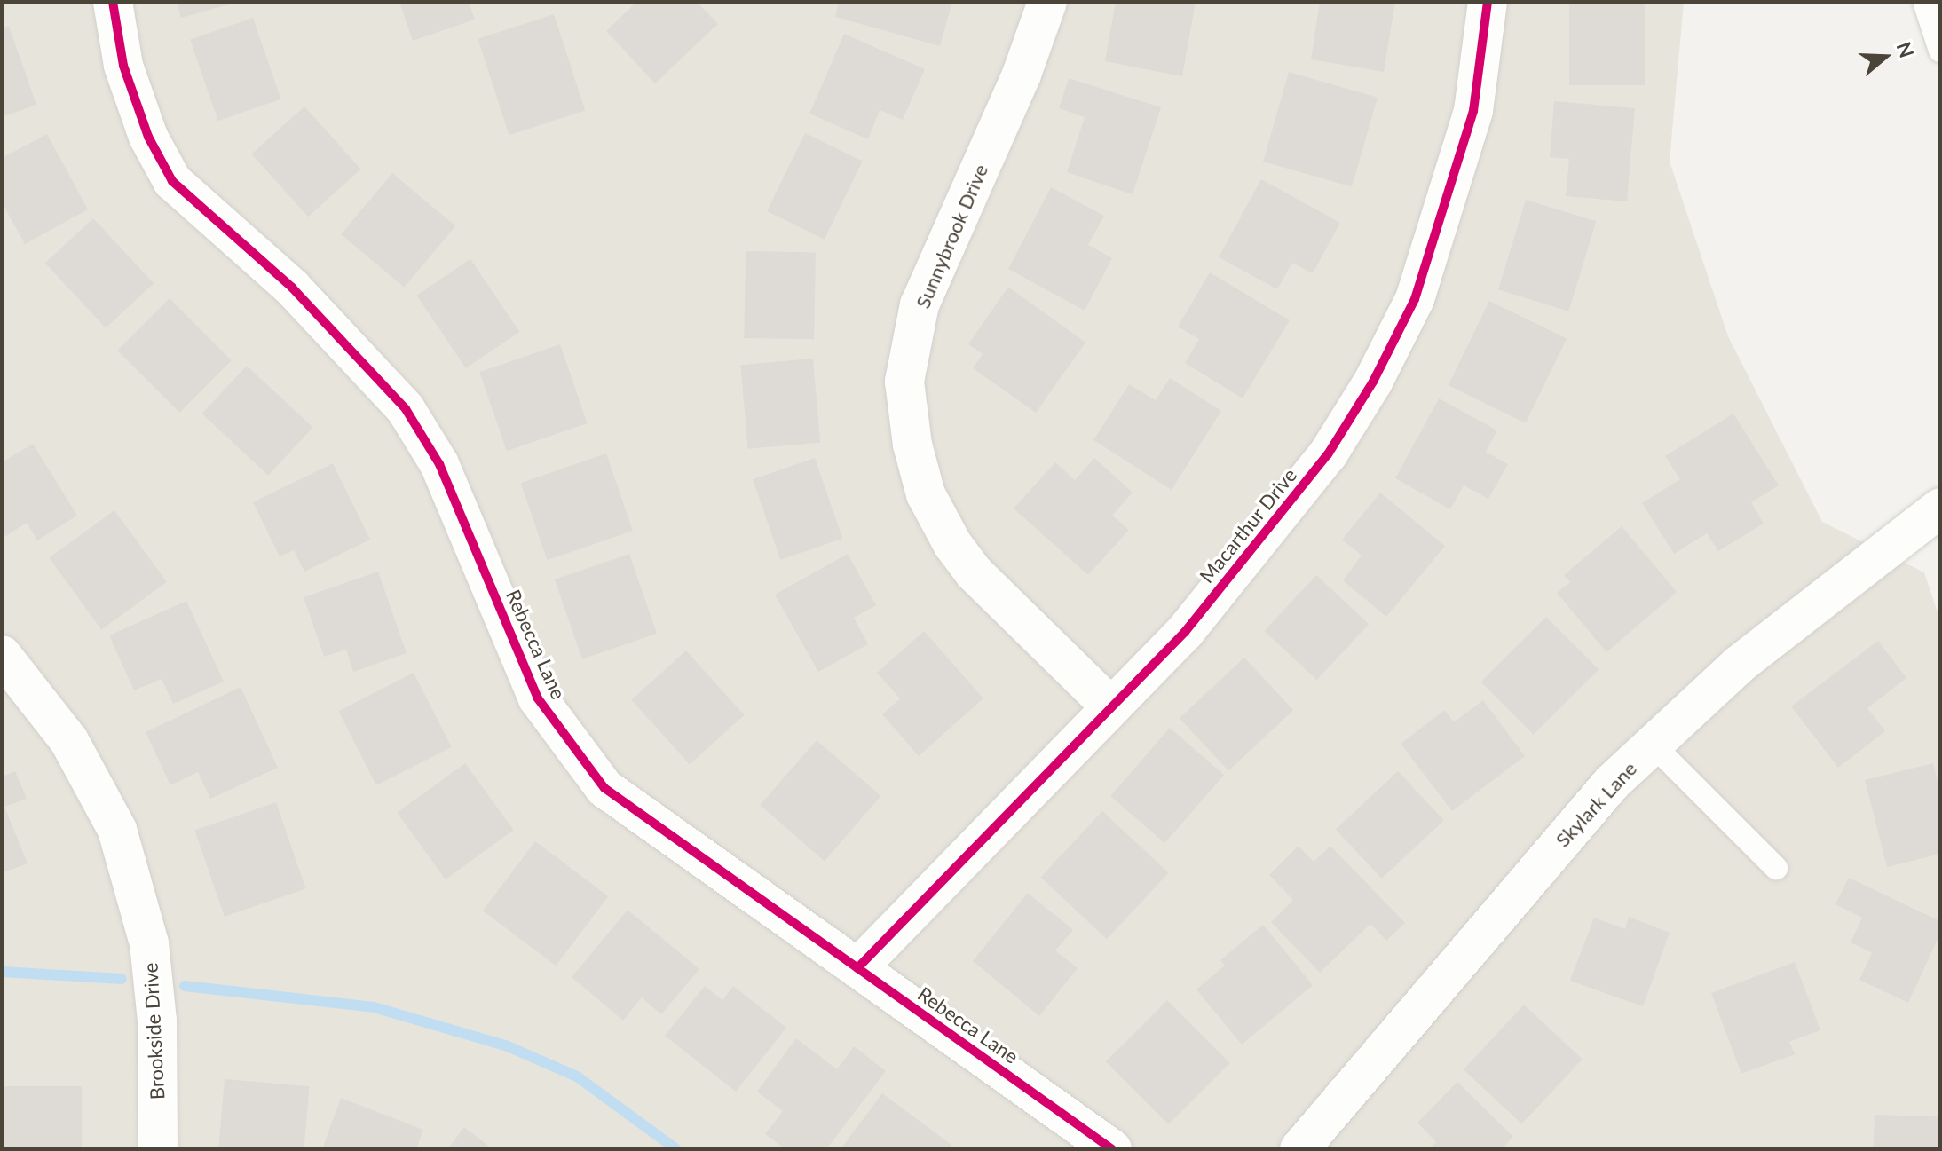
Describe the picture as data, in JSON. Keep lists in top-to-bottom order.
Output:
{
  "streets": {
    "street": [
      "Sunnybrook Drive",
      "Macarthur Drive",
      "Rebecca Lane",
      "Skylark Lane",
      "Brookside Drive"
    ]
  },
  "crossings": [
    ["Sunnybrook Drive", "Macarthur Drive"],
    ["Macarthur Drive", "Rebecca Lane"]
  ],
  "north": "right"
}
